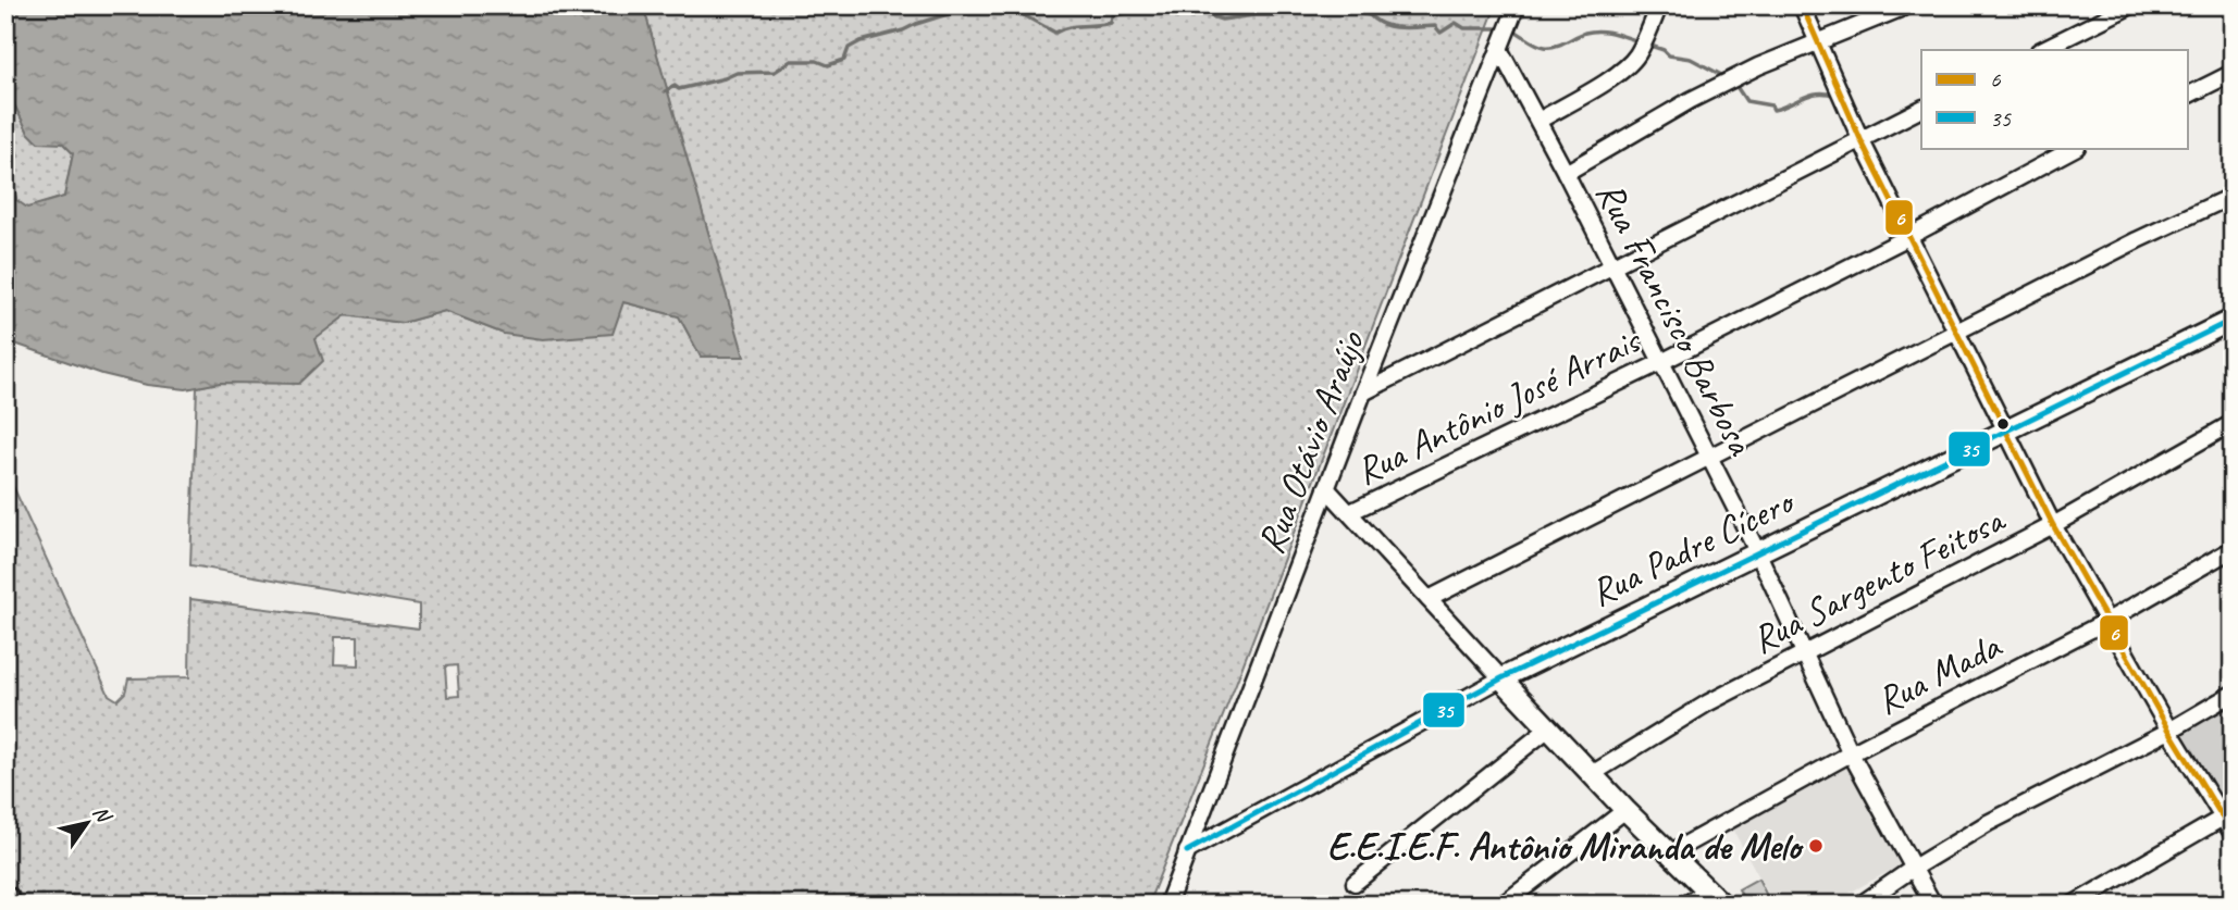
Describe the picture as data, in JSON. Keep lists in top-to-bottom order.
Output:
{
  "streets": {
    "street": [
      "Rua Francisco Barbosa",
      "Rua Antônio José Arrais",
      "Rua Otávio Araújo",
      "Rua Padre Cícero",
      "Rua Sargento Feitosa",
      "Rua Mada"
    ]
  },
  "crossings": [
    ["Rua Francisco Barbosa", "Rua Antônio José Arrais"],
    ["Rua Francisco Barbosa", "Rua Otávio Araújo"],
    ["Rua Francisco Barbosa", "Rua Padre Cícero"],
    ["Rua Francisco Barbosa", "Rua Sargento Feitosa"],
    ["Rua Francisco Barbosa", "Rua Mada"],
    ["Rua Otávio Araújo", "Rua Padre Cícero"]
  ],
  "places": ["E.E.I.E.F. Antônio Miranda de Melo"],
  "lines": ["transit line 6", "transit line 35"],
  "legend": ["6", "35"],
  "north": "top right"
}
